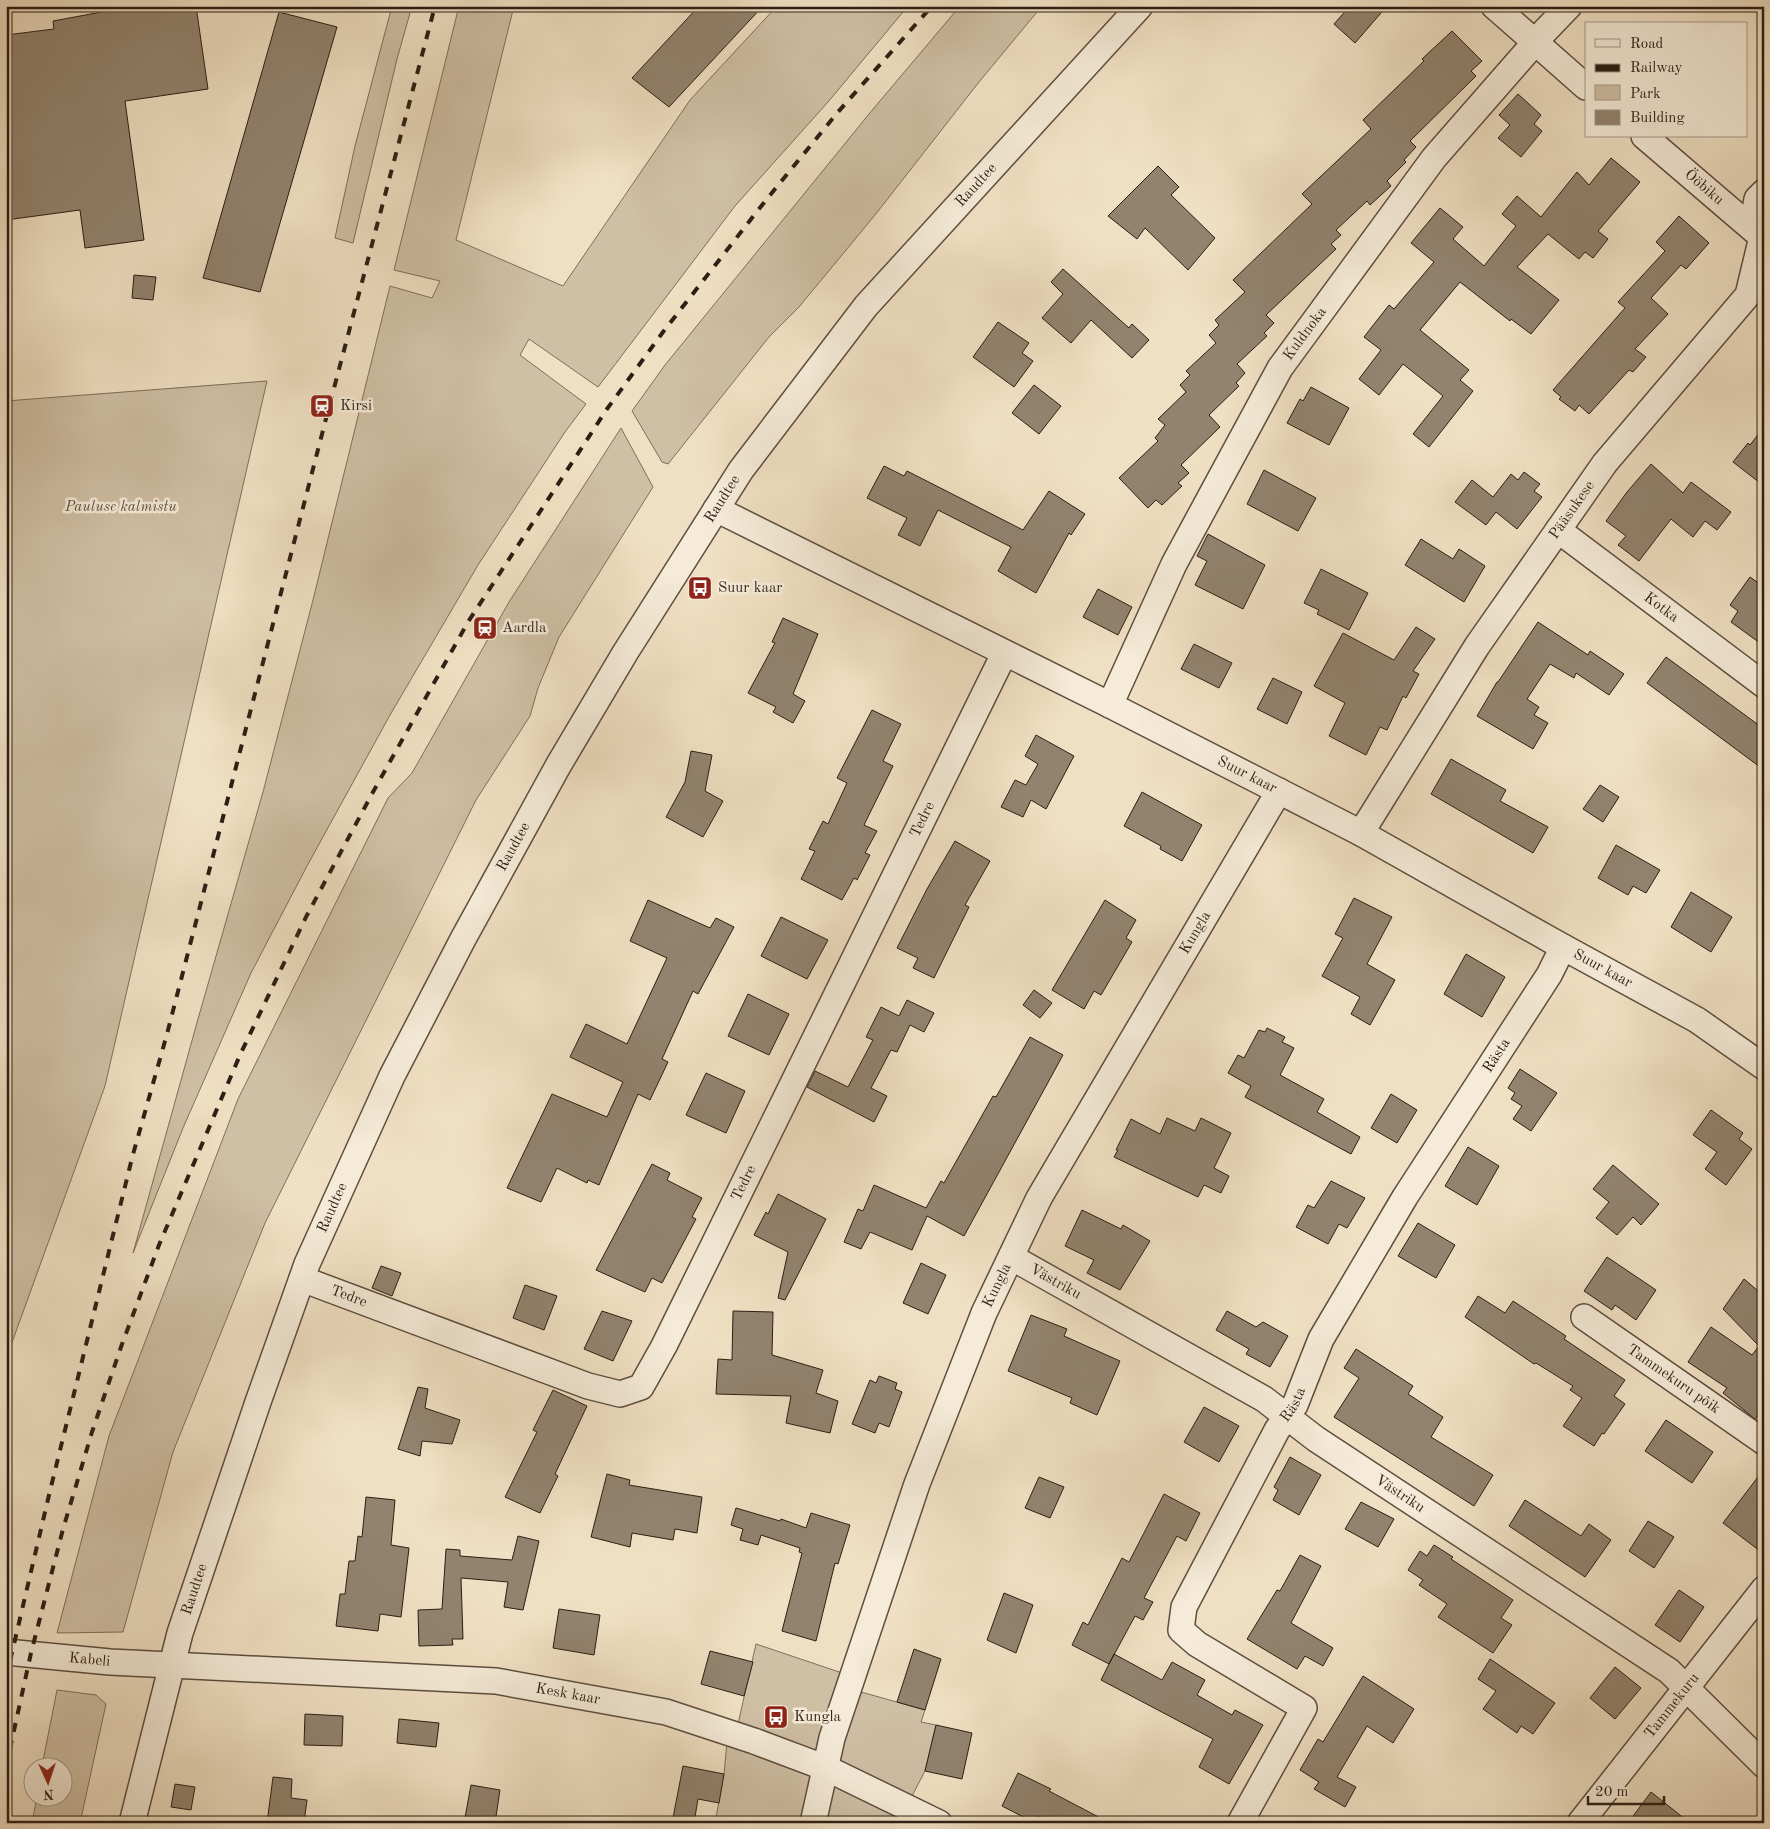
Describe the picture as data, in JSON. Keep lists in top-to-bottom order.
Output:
{
  "streets": {
    "street": [
      "Raudtee",
      "Ööbiku",
      "Kuldnoka",
      "Pääsukese",
      "Kotka",
      "Suur kaar",
      "Tedre",
      "Kungla",
      "Rästa",
      "Västriku",
      "Tammekuru põik",
      "Kabeli",
      "Kesk kaar",
      "Tammekuru"
    ]
  },
  "crossings": [
    ["Raudtee", "Suur kaar"],
    ["Raudtee", "Tedre"],
    ["Raudtee", "Kabeli"],
    ["Raudtee", "Kesk kaar"],
    ["Ööbiku", "Pääsukese"],
    ["Kuldnoka", "Suur kaar"],
    ["Pääsukese", "Kotka"],
    ["Pääsukese", "Suur kaar"],
    ["Suur kaar", "Tedre"],
    ["Suur kaar", "Kungla"],
    ["Suur kaar", "Rästa"],
    ["Kungla", "Västriku"],
    ["Kungla", "Kesk kaar"],
    ["Rästa", "Västriku"],
    ["Västriku", "Tammekuru"],
    ["Kabeli", "Kesk kaar"]
  ],
  "parks": ["Pauluse kalmistu"],
  "places": {
    "station": ["Kirsi", "Aardla"],
    "bus stop": ["Suur kaar", "Kungla"]
  },
  "legend": [
    "Road",
    "Railway",
    "Park",
    "Building"
  ],
  "scale_bar": "20 m",
  "north": "bottom"
}
